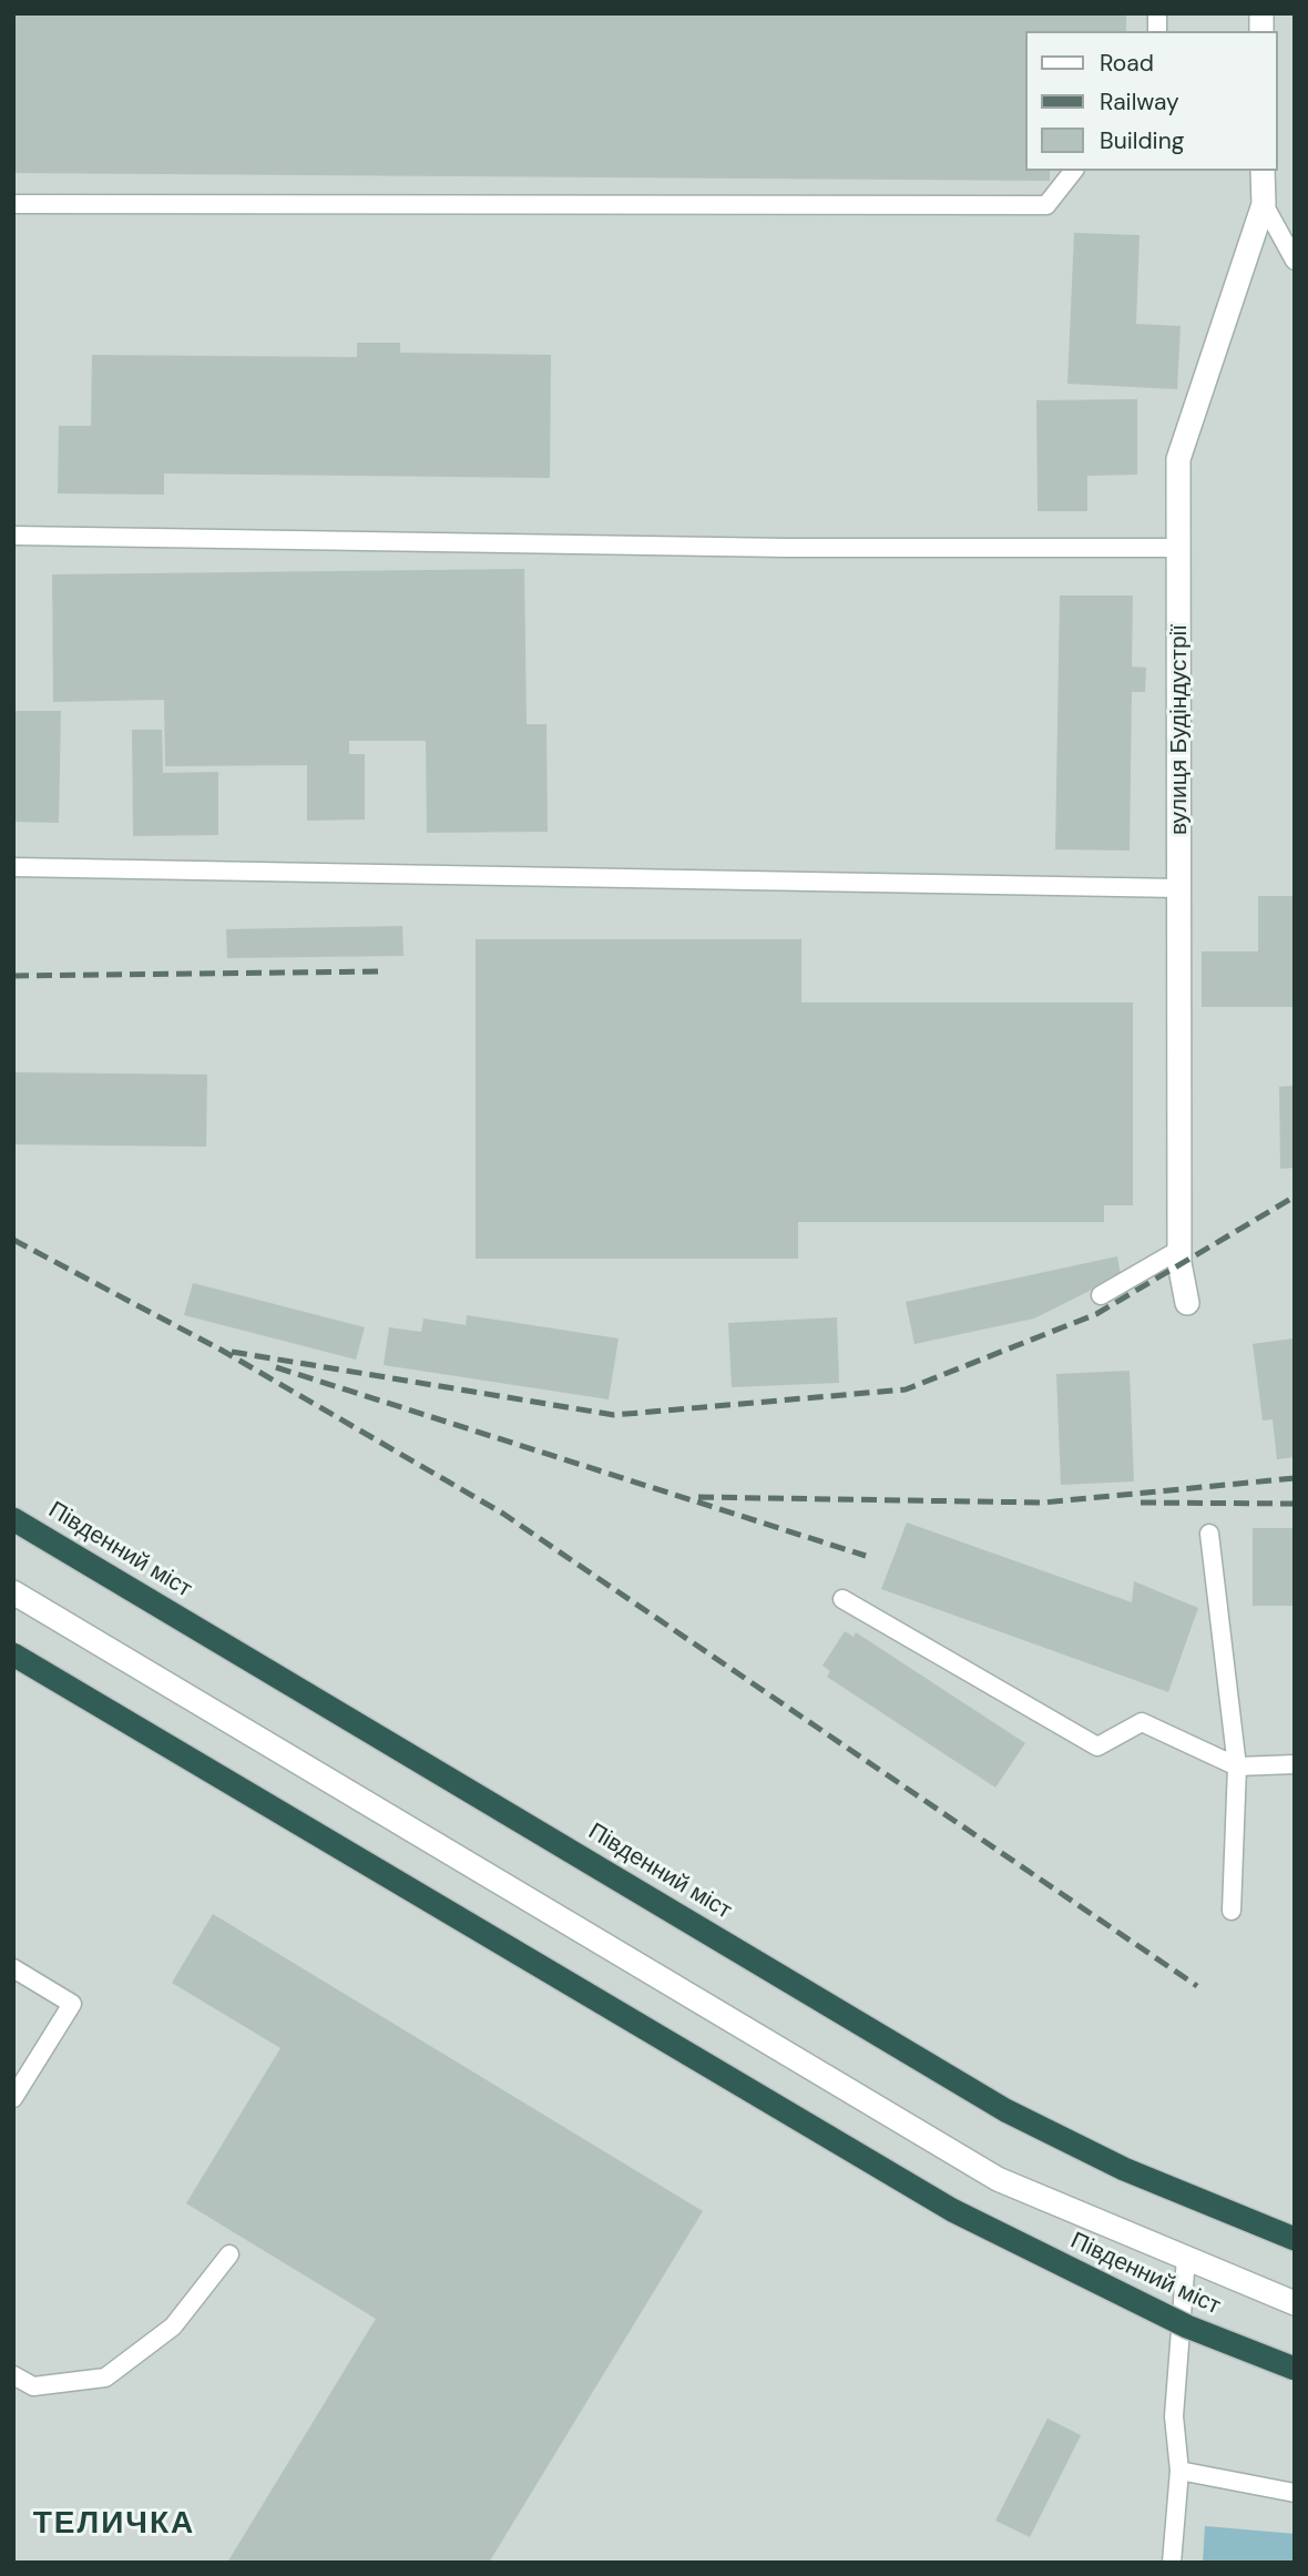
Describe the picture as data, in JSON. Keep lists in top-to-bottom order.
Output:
{
  "streets": {
    "highway": ["Південний міст"],
    "street": ["вулиця Будіндустрії"]
  },
  "districts": ["ТЕЛИЧКА"],
  "legend": ["Road", "Railway", "Building"]
}
